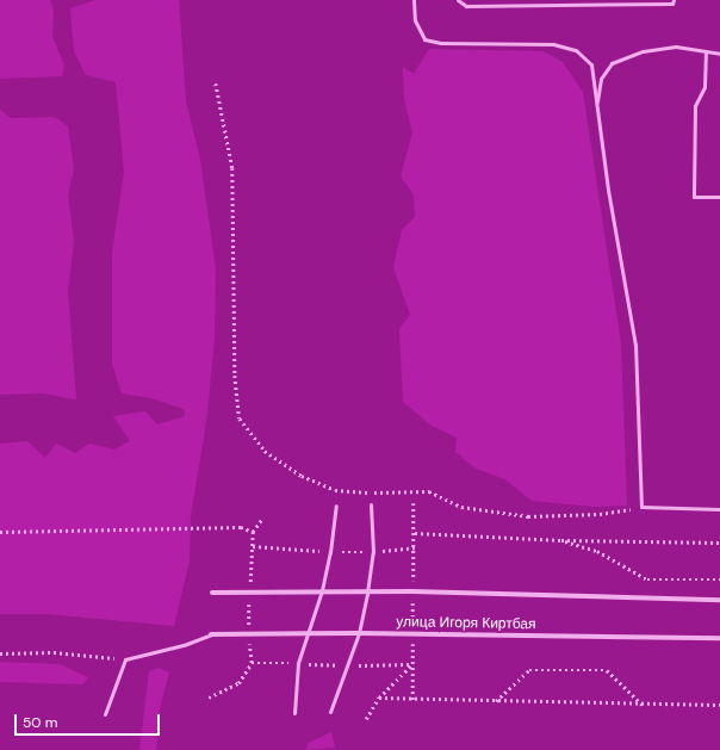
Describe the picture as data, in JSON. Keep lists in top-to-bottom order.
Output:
{
  "streets": {
    "street": ["улица Игоря Киртбая"]
  },
  "scale_bar": "50 m"
}
